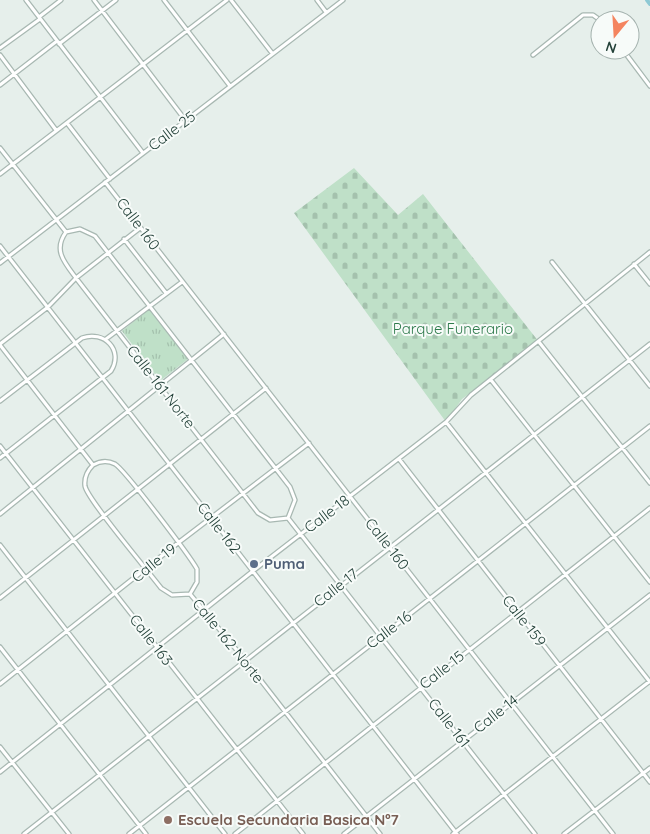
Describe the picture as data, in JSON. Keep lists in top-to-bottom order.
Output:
{
  "streets": {
    "street": [
      "Calle 25",
      "Calle 160",
      "Calle 161 Norte",
      "Calle 18",
      "Calle 162",
      "Calle 19",
      "Calle 17",
      "Calle 159",
      "Calle 16",
      "Calle 163",
      "Calle 162 Norte",
      "Calle 15",
      "Calle 14",
      "Calle 161"
    ]
  },
  "crossings": [
    ["Calle 25", "Calle 160"],
    ["Calle 25", "Calle 162"],
    ["Calle 160", "Calle 18"],
    ["Calle 160", "Calle 19"],
    ["Calle 160", "Calle 17"],
    ["Calle 160", "Calle 16"],
    ["Calle 160", "Calle 15"],
    ["Calle 160", "Calle 14"],
    ["Calle 161 Norte", "Calle 19"],
    ["Calle 161 Norte", "Calle 161"],
    ["Calle 18", "Calle 162"],
    ["Calle 18", "Calle 159"],
    ["Calle 18", "Calle 163"],
    ["Calle 18", "Calle 162 Norte"],
    ["Calle 18", "Calle 161"],
    ["Calle 162", "Calle 19"],
    ["Calle 162", "Calle 17"],
    ["Calle 162", "Calle 16"],
    ["Calle 162", "Calle 15"],
    ["Calle 162", "Calle 14"],
    ["Calle 19", "Calle 163"],
    ["Calle 19", "Calle 162 Norte"],
    ["Calle 17", "Calle 159"],
    ["Calle 17", "Calle 163"],
    ["Calle 17", "Calle 162 Norte"],
    ["Calle 17", "Calle 161"],
    ["Calle 159", "Calle 16"],
    ["Calle 159", "Calle 15"],
    ["Calle 159", "Calle 14"],
    ["Calle 16", "Calle 163"],
    ["Calle 16", "Calle 162 Norte"],
    ["Calle 16", "Calle 161"],
    ["Calle 163", "Calle 15"],
    ["Calle 162 Norte", "Calle 15"],
    ["Calle 162 Norte", "Calle 14"],
    ["Calle 15", "Calle 161"],
    ["Calle 14", "Calle 161"]
  ],
  "parks": ["Parque Funerario"],
  "places": ["Puma", "Escuela Secundaria Basica Nº7"],
  "north": "bottom"
}
